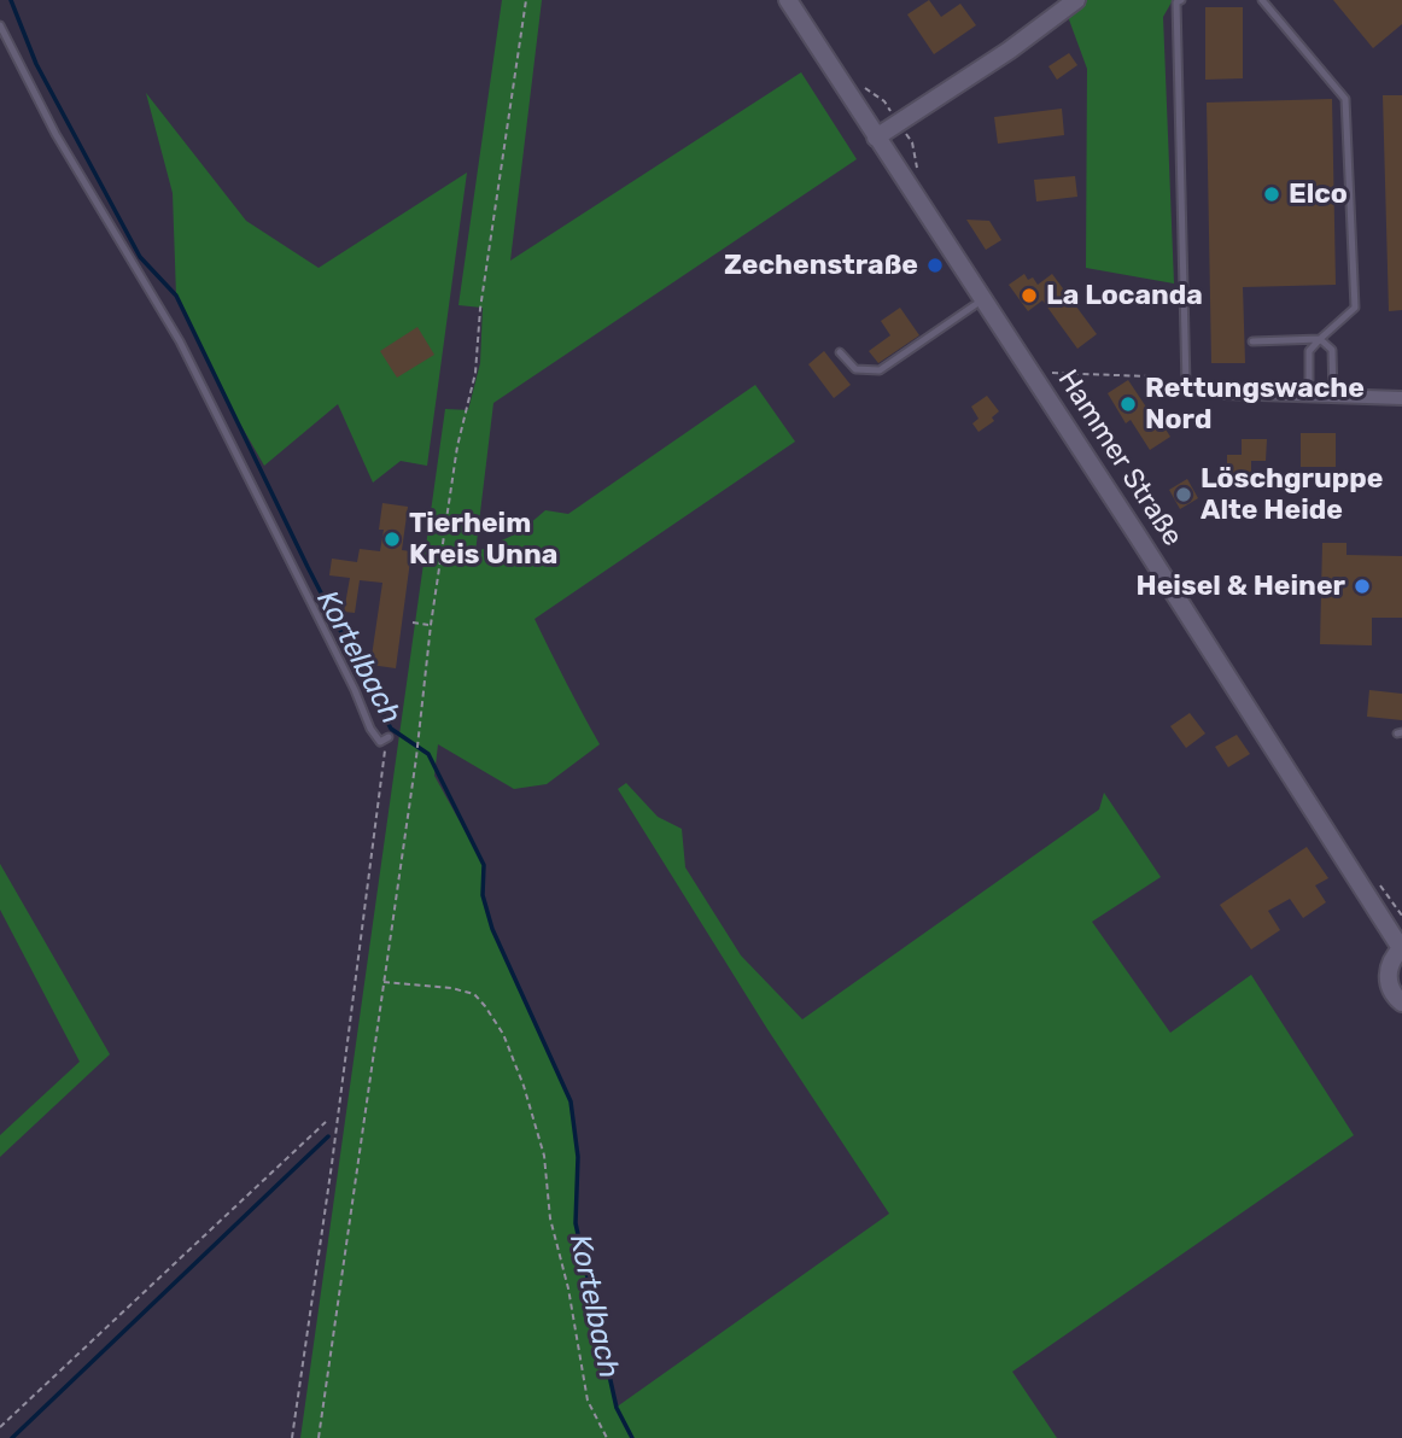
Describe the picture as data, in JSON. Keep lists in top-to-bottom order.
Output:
{
  "streets": {
    "main road": ["Hammer Straße"]
  },
  "water": ["Kortelbach"],
  "places": [
    "Elco",
    "Zechenstraße",
    "La Locanda",
    "Rettungswache Nord",
    "Löschgruppe Alte Heide",
    "Tierheim Kreis Unna",
    "Heisel & Heiner"
  ]
}
